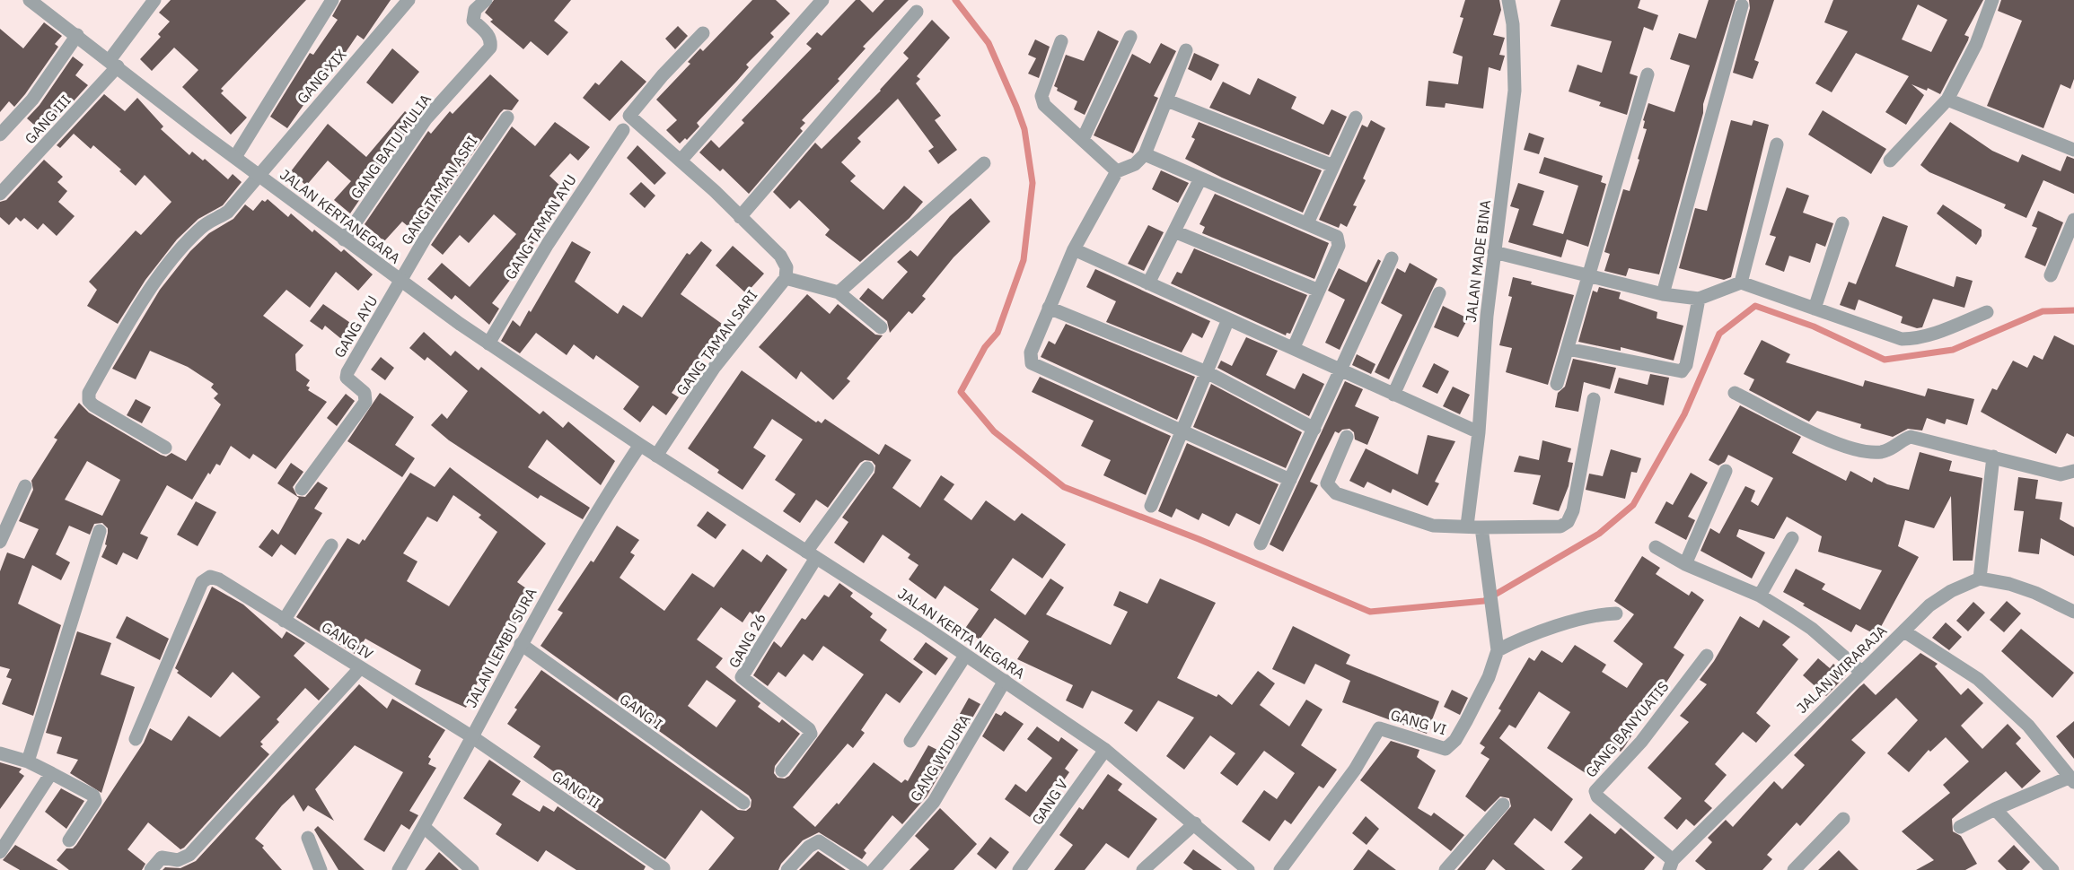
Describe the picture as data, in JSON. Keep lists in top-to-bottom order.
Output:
{
  "streets": {
    "street": [
      "GANG XIX",
      "GANG III",
      "GANG BATU MULIA",
      "GANG TAMAN ASRI",
      "JALAN KERTANEGARA",
      "GANG TAMAN AYU",
      "JALAN MADE BINA",
      "GANG AYU",
      "GANG TAMAN SARI",
      "JALAN KERTA NEGARA",
      "GANG IV",
      "GANG 26",
      "JALAN LEMBU SURA",
      "JALAN WIRARAJA",
      "GANG I",
      "GANG VI",
      "GANG BANYUATIS",
      "GANG WIDURA",
      "GANG II",
      "GANG V"
    ]
  },
  "crossings": [
    ["GANG XIX", "JALAN KERTANEGARA"],
    ["GANG III", "JALAN KERTANEGARA"],
    ["GANG BATU MULIA", "JALAN KERTANEGARA"],
    ["GANG TAMAN ASRI", "JALAN KERTANEGARA"],
    ["GANG TAMAN ASRI", "GANG AYU"],
    ["JALAN KERTANEGARA", "GANG TAMAN AYU"],
    ["JALAN KERTANEGARA", "GANG AYU"],
    ["JALAN KERTANEGARA", "JALAN KERTA NEGARA"],
    ["JALAN KERTANEGARA", "JALAN LEMBU SURA"],
    ["JALAN MADE BINA", "GANG VI"],
    ["GANG TAMAN SARI", "JALAN KERTA NEGARA"],
    ["JALAN KERTA NEGARA", "GANG 26"],
    ["JALAN KERTA NEGARA", "JALAN LEMBU SURA"],
    ["JALAN KERTA NEGARA", "GANG WIDURA"],
    ["JALAN KERTA NEGARA", "GANG V"],
    ["GANG IV", "JALAN LEMBU SURA"],
    ["GANG IV", "GANG II"],
    ["JALAN LEMBU SURA", "GANG I"],
    ["JALAN LEMBU SURA", "GANG II"],
    ["JALAN WIRARAJA", "GANG BANYUATIS"]
  ]
}
